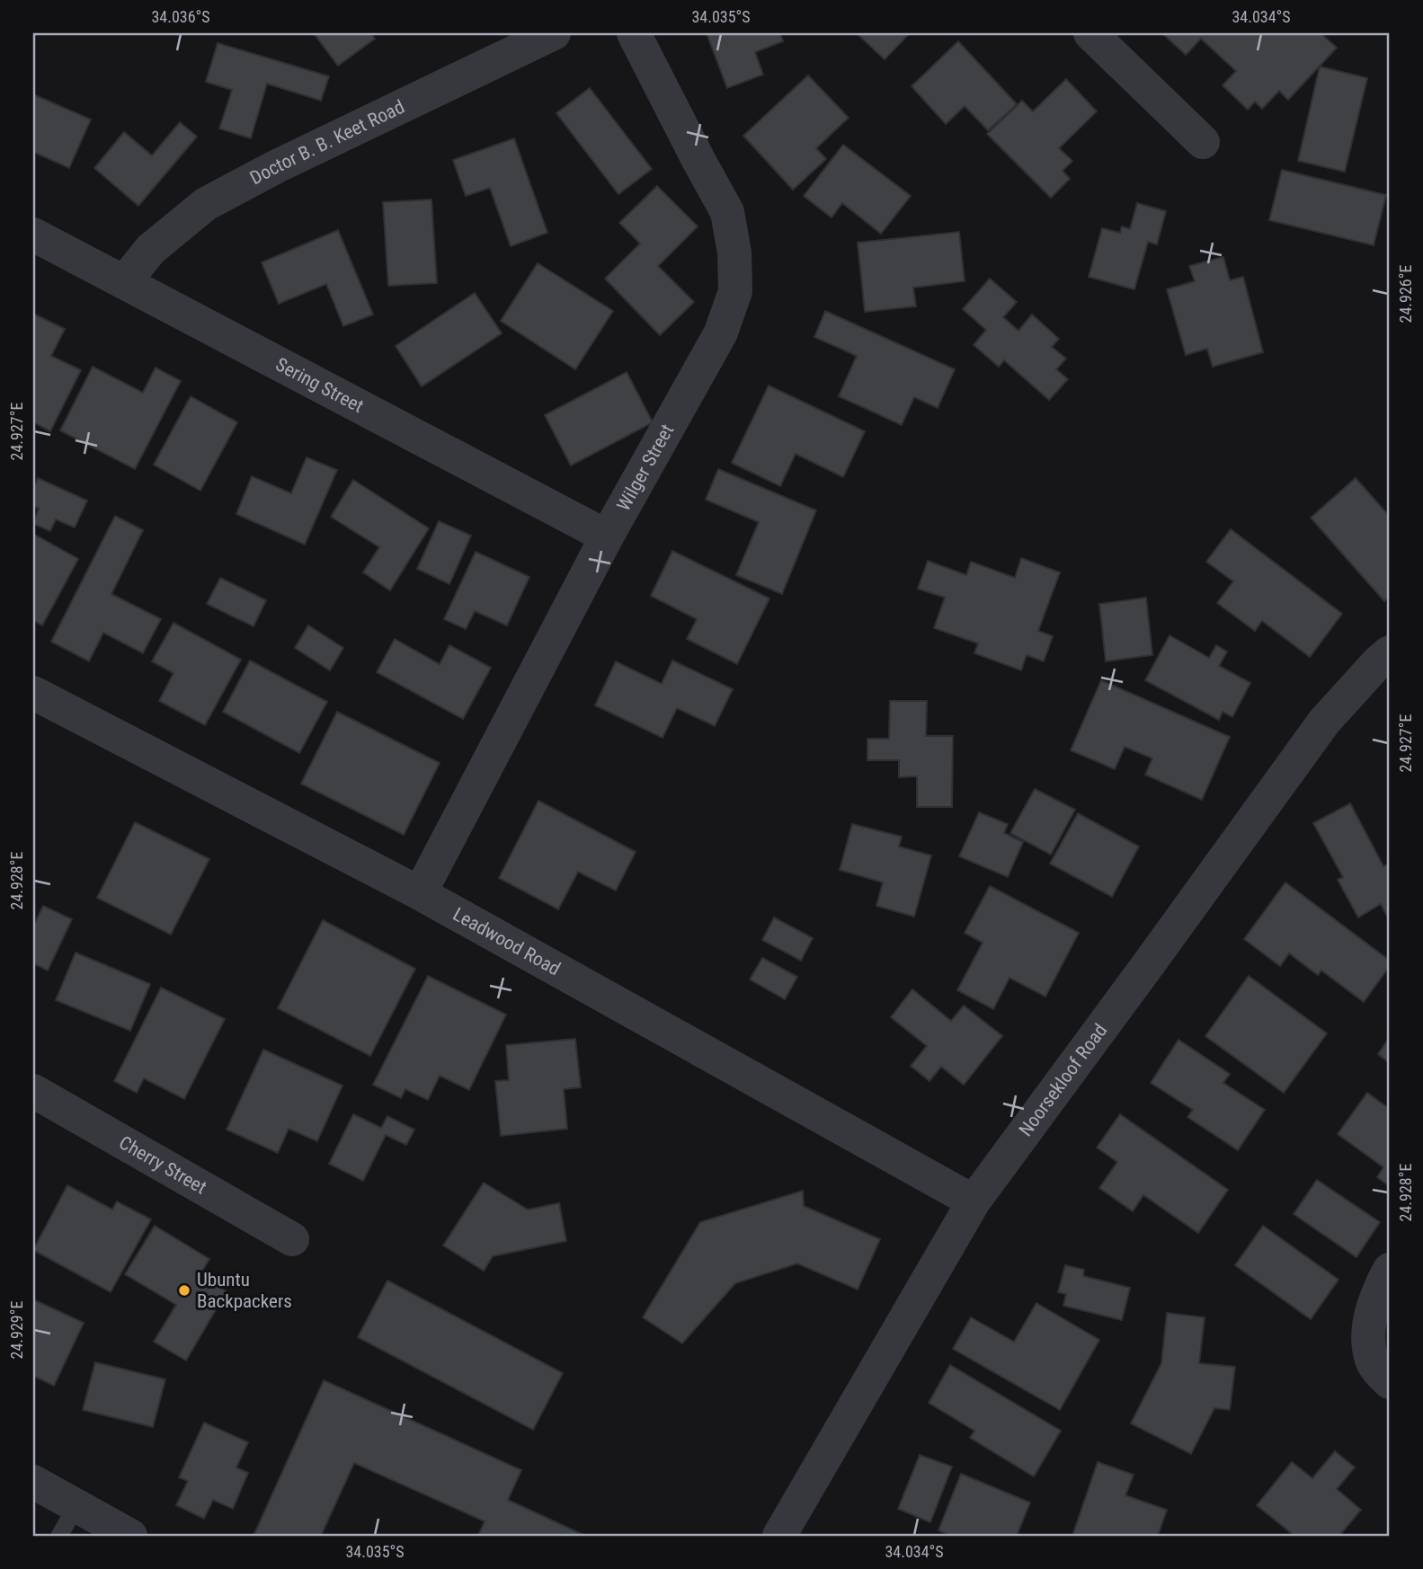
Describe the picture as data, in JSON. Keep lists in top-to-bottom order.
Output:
{
  "streets": {
    "street": [
      "Doctor B. B. Keet Road",
      "Sering Street",
      "Wilger Street",
      "Leadwood Road",
      "Noorsekloof Road",
      "Cherry Street"
    ]
  },
  "crossings": [
    ["Doctor B. B. Keet Road", "Sering Street"],
    ["Sering Street", "Wilger Street"],
    ["Wilger Street", "Leadwood Road"],
    ["Leadwood Road", "Noorsekloof Road"]
  ],
  "places": ["Ubuntu Backpackers"],
  "coordinates": [
    "34.036°S",
    "34.035°S",
    "34.034°S",
    "24.926°E",
    "24.927°E",
    "24.928°E",
    "24.929°E"
  ]
}
